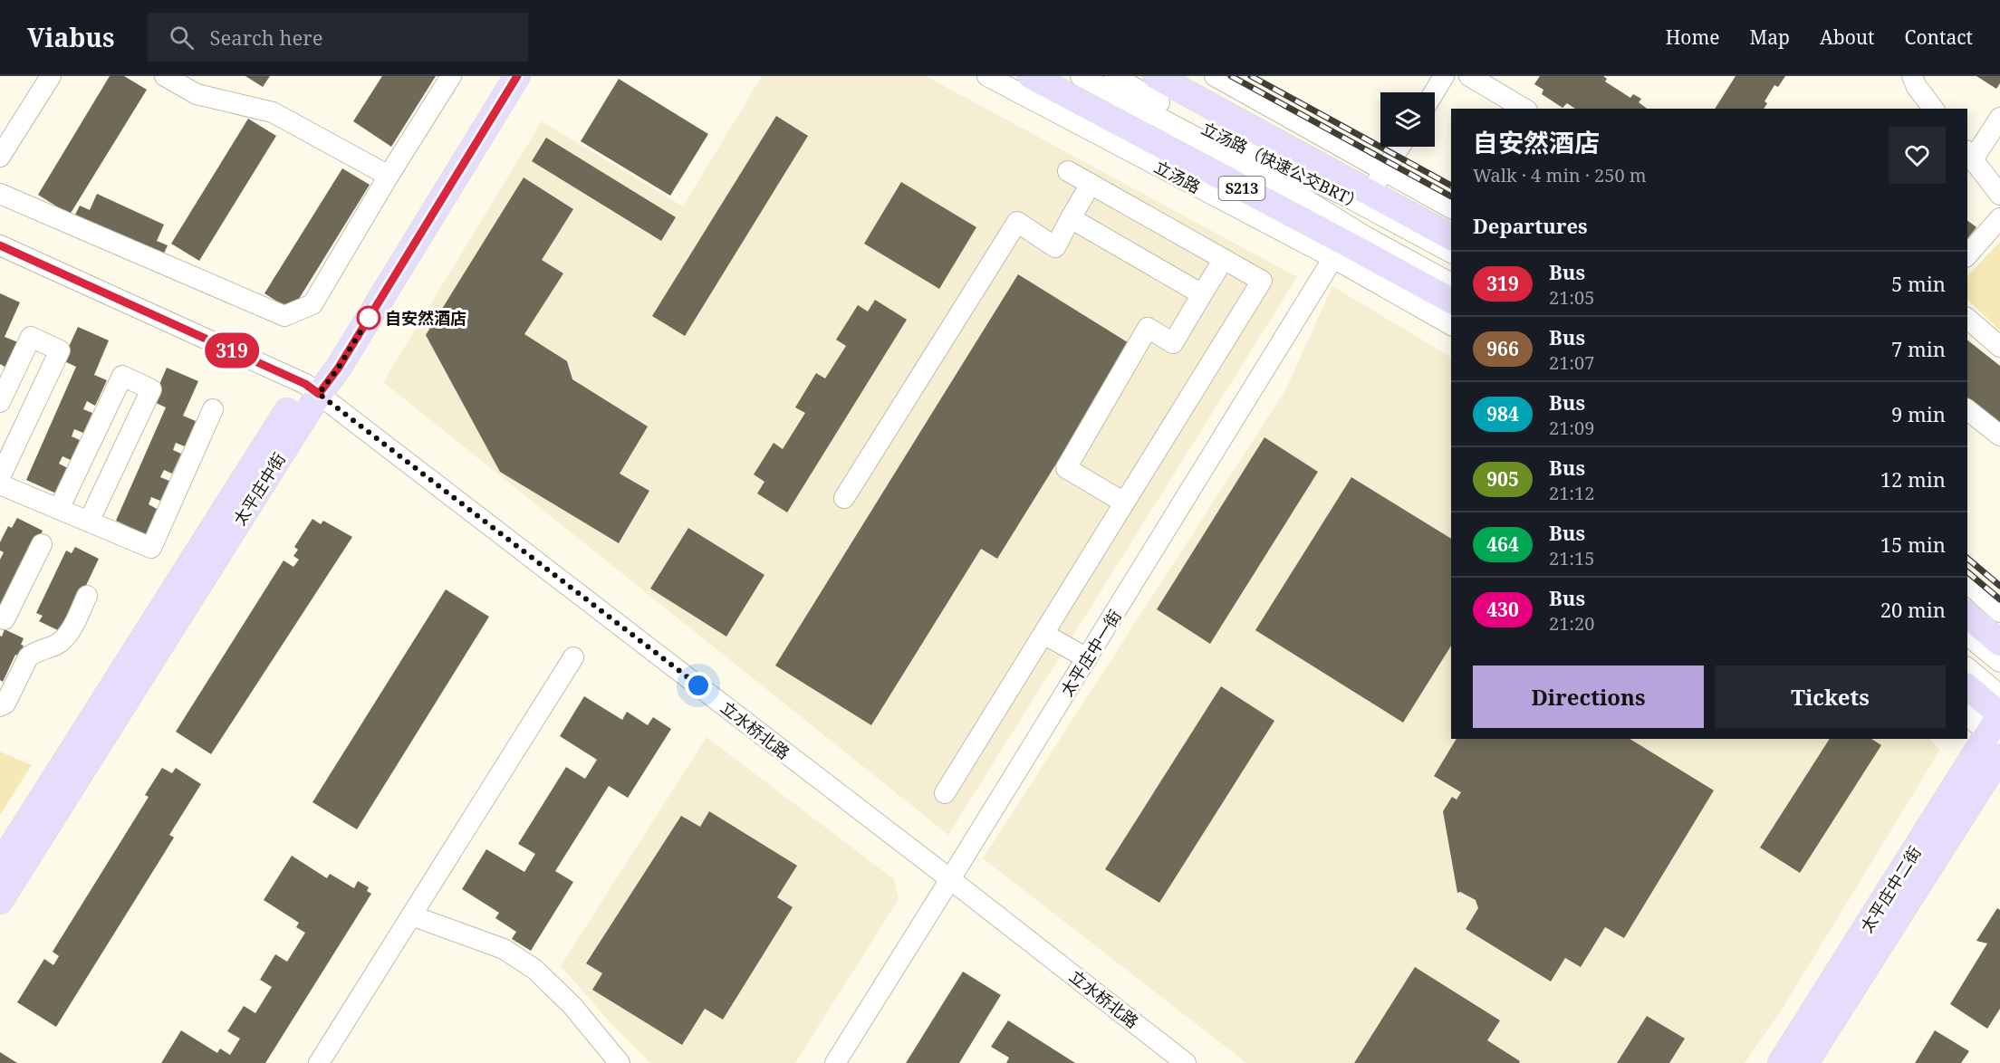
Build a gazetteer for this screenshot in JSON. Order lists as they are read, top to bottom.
{
  "streets": {
    "main road": [
      "立汤路",
      "S213",
      "太平庄中街",
      "太平庄中二街"
    ],
    "street": ["立汤路（快速公交BRT）", "太平庄中一街", "立水桥北路"]
  },
  "crossings": [
    ["立汤路", "太平庄中一街"],
    ["太平庄中街", "立水桥北路"],
    ["太平庄中一街", "立水桥北路"]
  ],
  "places": ["自安然酒店"],
  "lines": ["bus line 319"],
  "page": {
    "header": "Viabus",
    "search": "Search here",
    "nav": [
      "Home",
      "Map",
      "About",
      "Contact"
    ],
    "on_map": "319",
    "heading": [
      ["自安然酒店", "Walk · 4 min · 250 m"],
      "Departures"
    ],
    "list": [
      {
        "mark": "319",
        "name": "Bus",
        "note": "21:05",
        "value": "5 min"
      },
      {
        "mark": "966",
        "name": "Bus",
        "note": "21:07",
        "value": "7 min"
      },
      {
        "mark": "984",
        "name": "Bus",
        "note": "21:09",
        "value": "9 min"
      },
      {
        "mark": "905",
        "name": "Bus",
        "note": "21:12",
        "value": "12 min"
      },
      {
        "mark": "464",
        "name": "Bus",
        "note": "21:15",
        "value": "15 min"
      },
      {
        "mark": "430",
        "name": "Bus",
        "note": "21:20",
        "value": "20 min"
      }
    ],
    "buttons": ["Directions", "Tickets"]
  }
}
